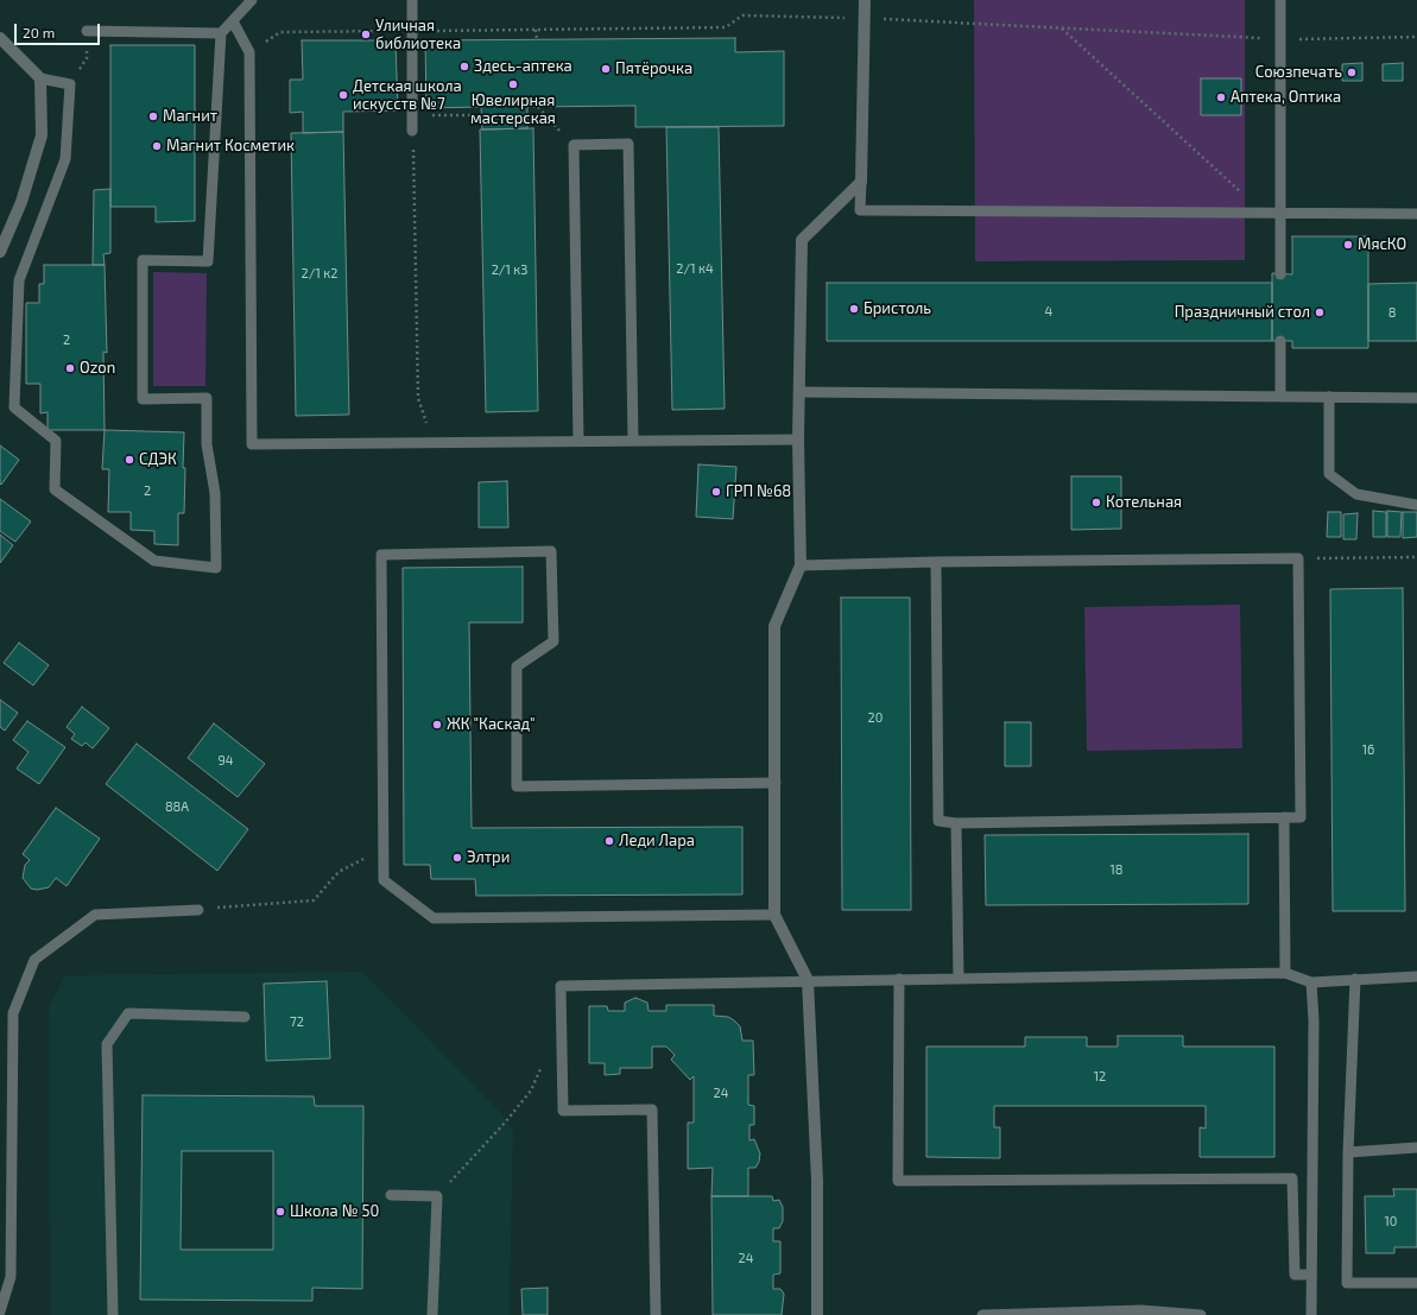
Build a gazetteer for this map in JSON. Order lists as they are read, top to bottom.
{
  "places": [
    "Уличная библиотека",
    "Здесь-аптека",
    "Пятёрочка",
    "Союзпечать",
    "Ювелирная мастерская",
    "Детская школа искусств №7",
    "Аптека, Оптика",
    "Магнит",
    "Магнит Косметик",
    "МясКО",
    "Бристоль",
    "Праздничный стол",
    "Ozon",
    "СДЭК",
    "ГРП №68",
    "Котельная",
    "ЖК \"Каскад\"",
    "Леди Лара",
    "Элтри",
    "Школа № 50"
  ],
  "house_numbers": [
    "2/1 к4",
    "2/1 к3",
    "2/1 к2",
    "4",
    "8",
    "2",
    "2",
    "20",
    "16",
    "94",
    "88А",
    "18",
    "72",
    "12",
    "24",
    "10",
    "24"
  ],
  "scale_bar": "20 m"
}
